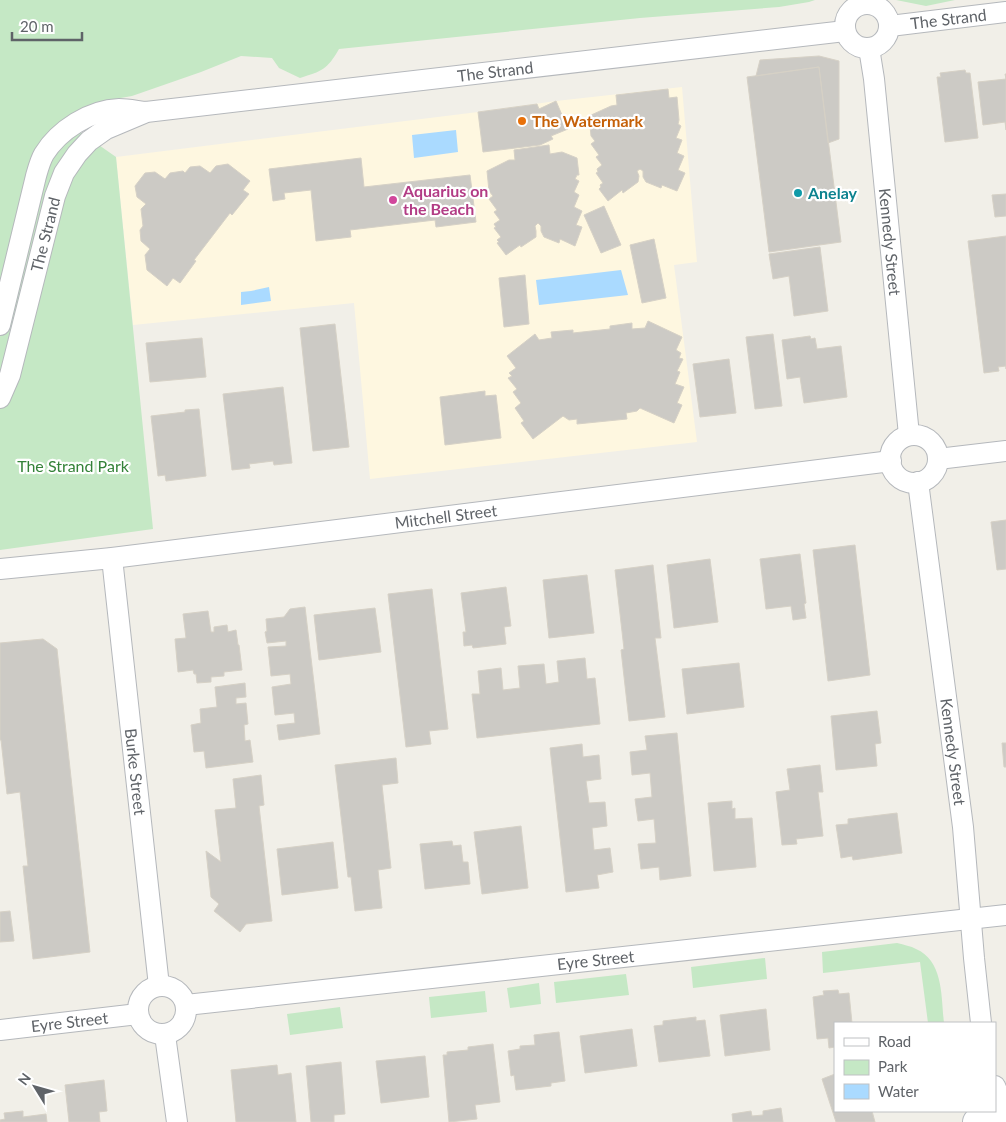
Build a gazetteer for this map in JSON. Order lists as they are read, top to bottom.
{
  "streets": {
    "street": [
      "The Strand",
      "Kennedy Street",
      "Mitchell Street",
      "Burke Street",
      "Eyre Street"
    ]
  },
  "crossings": [
    ["The Strand", "Kennedy Street"],
    ["Kennedy Street", "Mitchell Street"],
    ["Kennedy Street", "Eyre Street"],
    ["Mitchell Street", "Burke Street"],
    ["Burke Street", "Eyre Street"]
  ],
  "parks": ["The Strand Park"],
  "places": ["The Watermark", "Anelay", "Aquarius on the Beach"],
  "legend": ["Road", "Park", "Water"],
  "scale_bar": "20 m",
  "north": "top left"
}
